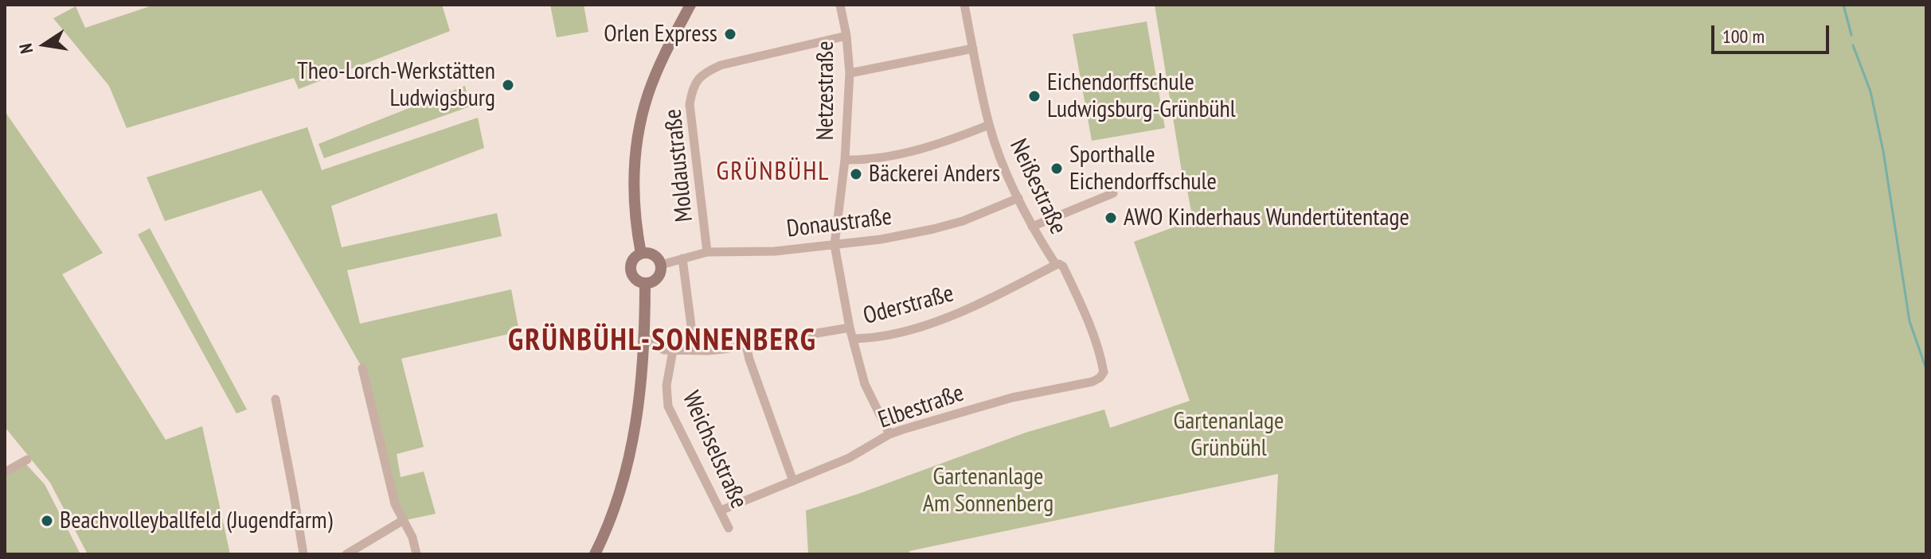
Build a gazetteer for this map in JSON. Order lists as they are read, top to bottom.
{
  "streets": {
    "street": [
      "Netzestraße",
      "Moldaustraße",
      "Neißestraße",
      "Donaustraße",
      "Oderstraße",
      "Elbestraße",
      "Weichselstraße"
    ]
  },
  "crossings": [
    ["Netzestraße", "Moldaustraße"],
    ["Netzestraße", "Donaustraße"],
    ["Netzestraße", "Oderstraße"],
    ["Moldaustraße", "Donaustraße"],
    ["Neißestraße", "Donaustraße"],
    ["Neißestraße", "Oderstraße"],
    ["Neißestraße", "Elbestraße"],
    ["Oderstraße", "Weichselstraße"],
    ["Elbestraße", "Weichselstraße"]
  ],
  "districts": ["GRÜNBÜHL", "GRÜNBÜHL-SONNENBERG"],
  "parks": ["Gartenanlage Grünbühl", "Gartenanlage Am Sonnenberg"],
  "places": [
    "Orlen Express",
    "Theo-Lorch-Werkstätten Ludwigsburg",
    "Eichendorffschule Ludwigsburg-Grünbühl",
    "Sporthalle Eichendorffschule",
    "Bäckerei Anders",
    "AWO Kinderhaus Wundertütentage",
    "Beachvolleyballfeld (Jugendfarm)"
  ],
  "scale_bar": "100 m",
  "north": "left"
}
